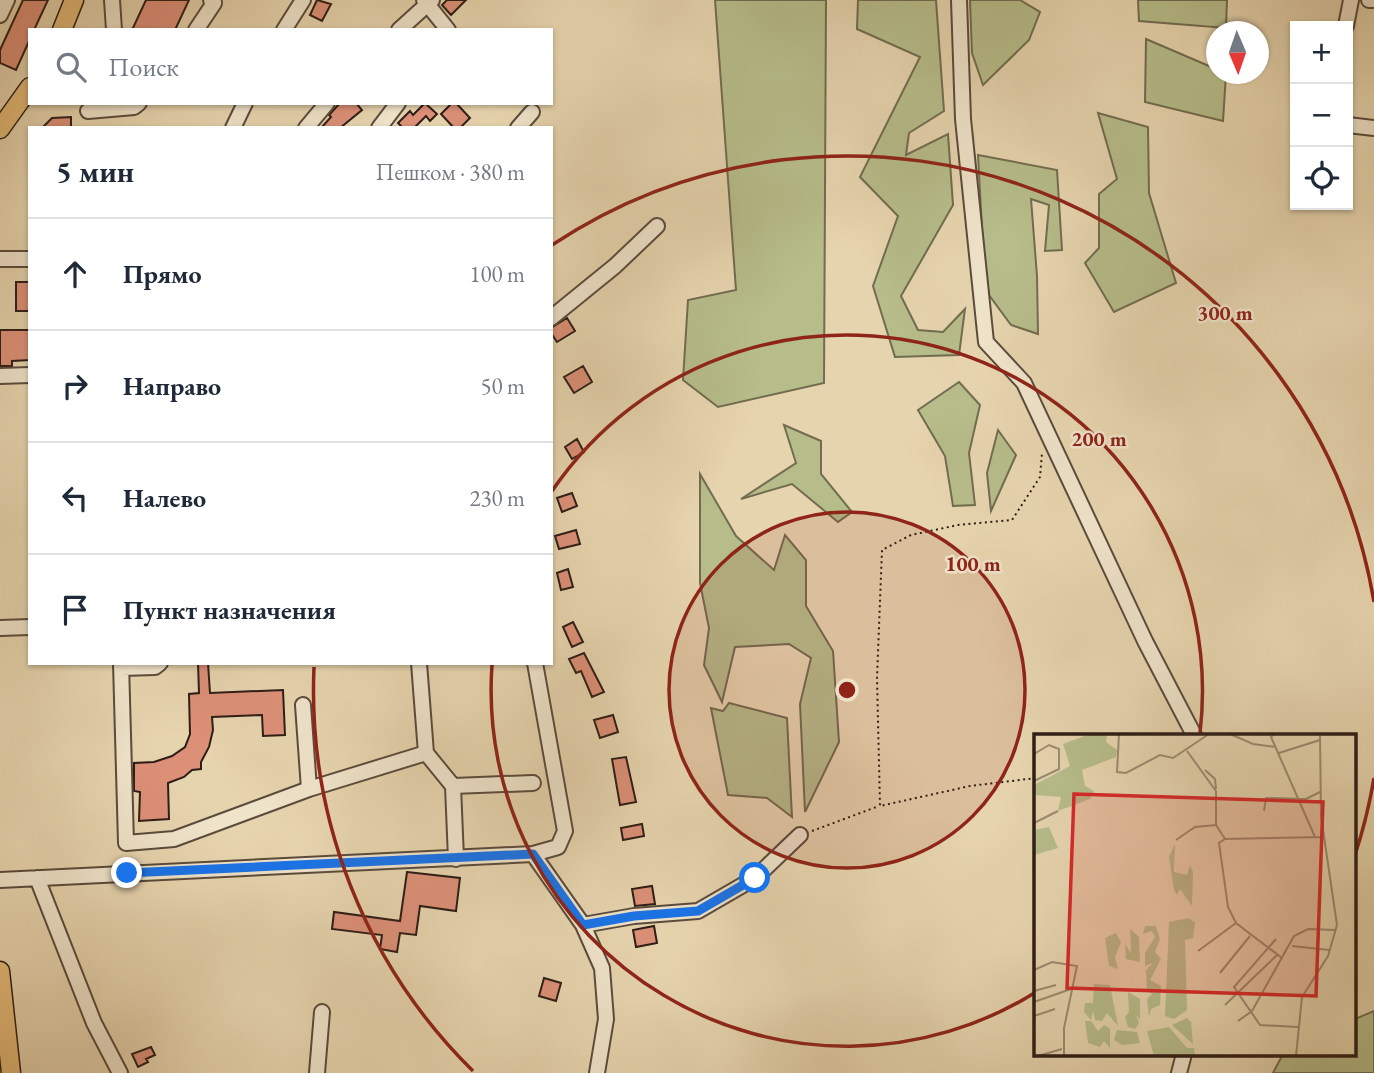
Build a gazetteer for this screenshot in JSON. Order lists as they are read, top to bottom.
{
  "north": "bottom",
  "page": {
    "map_buttons": ["+", "−"],
    "search": "Поиск",
    "heading": ["5 мин", "Пешком · 380 m"],
    "list": [
      ["Прямо", "100 m"],
      ["Направо", "50 m"],
      ["Налево", "230 m"],
      "Пункт назначения"
    ]
  },
  "rings": ["300 m", "200 m", "100 m"]
}
